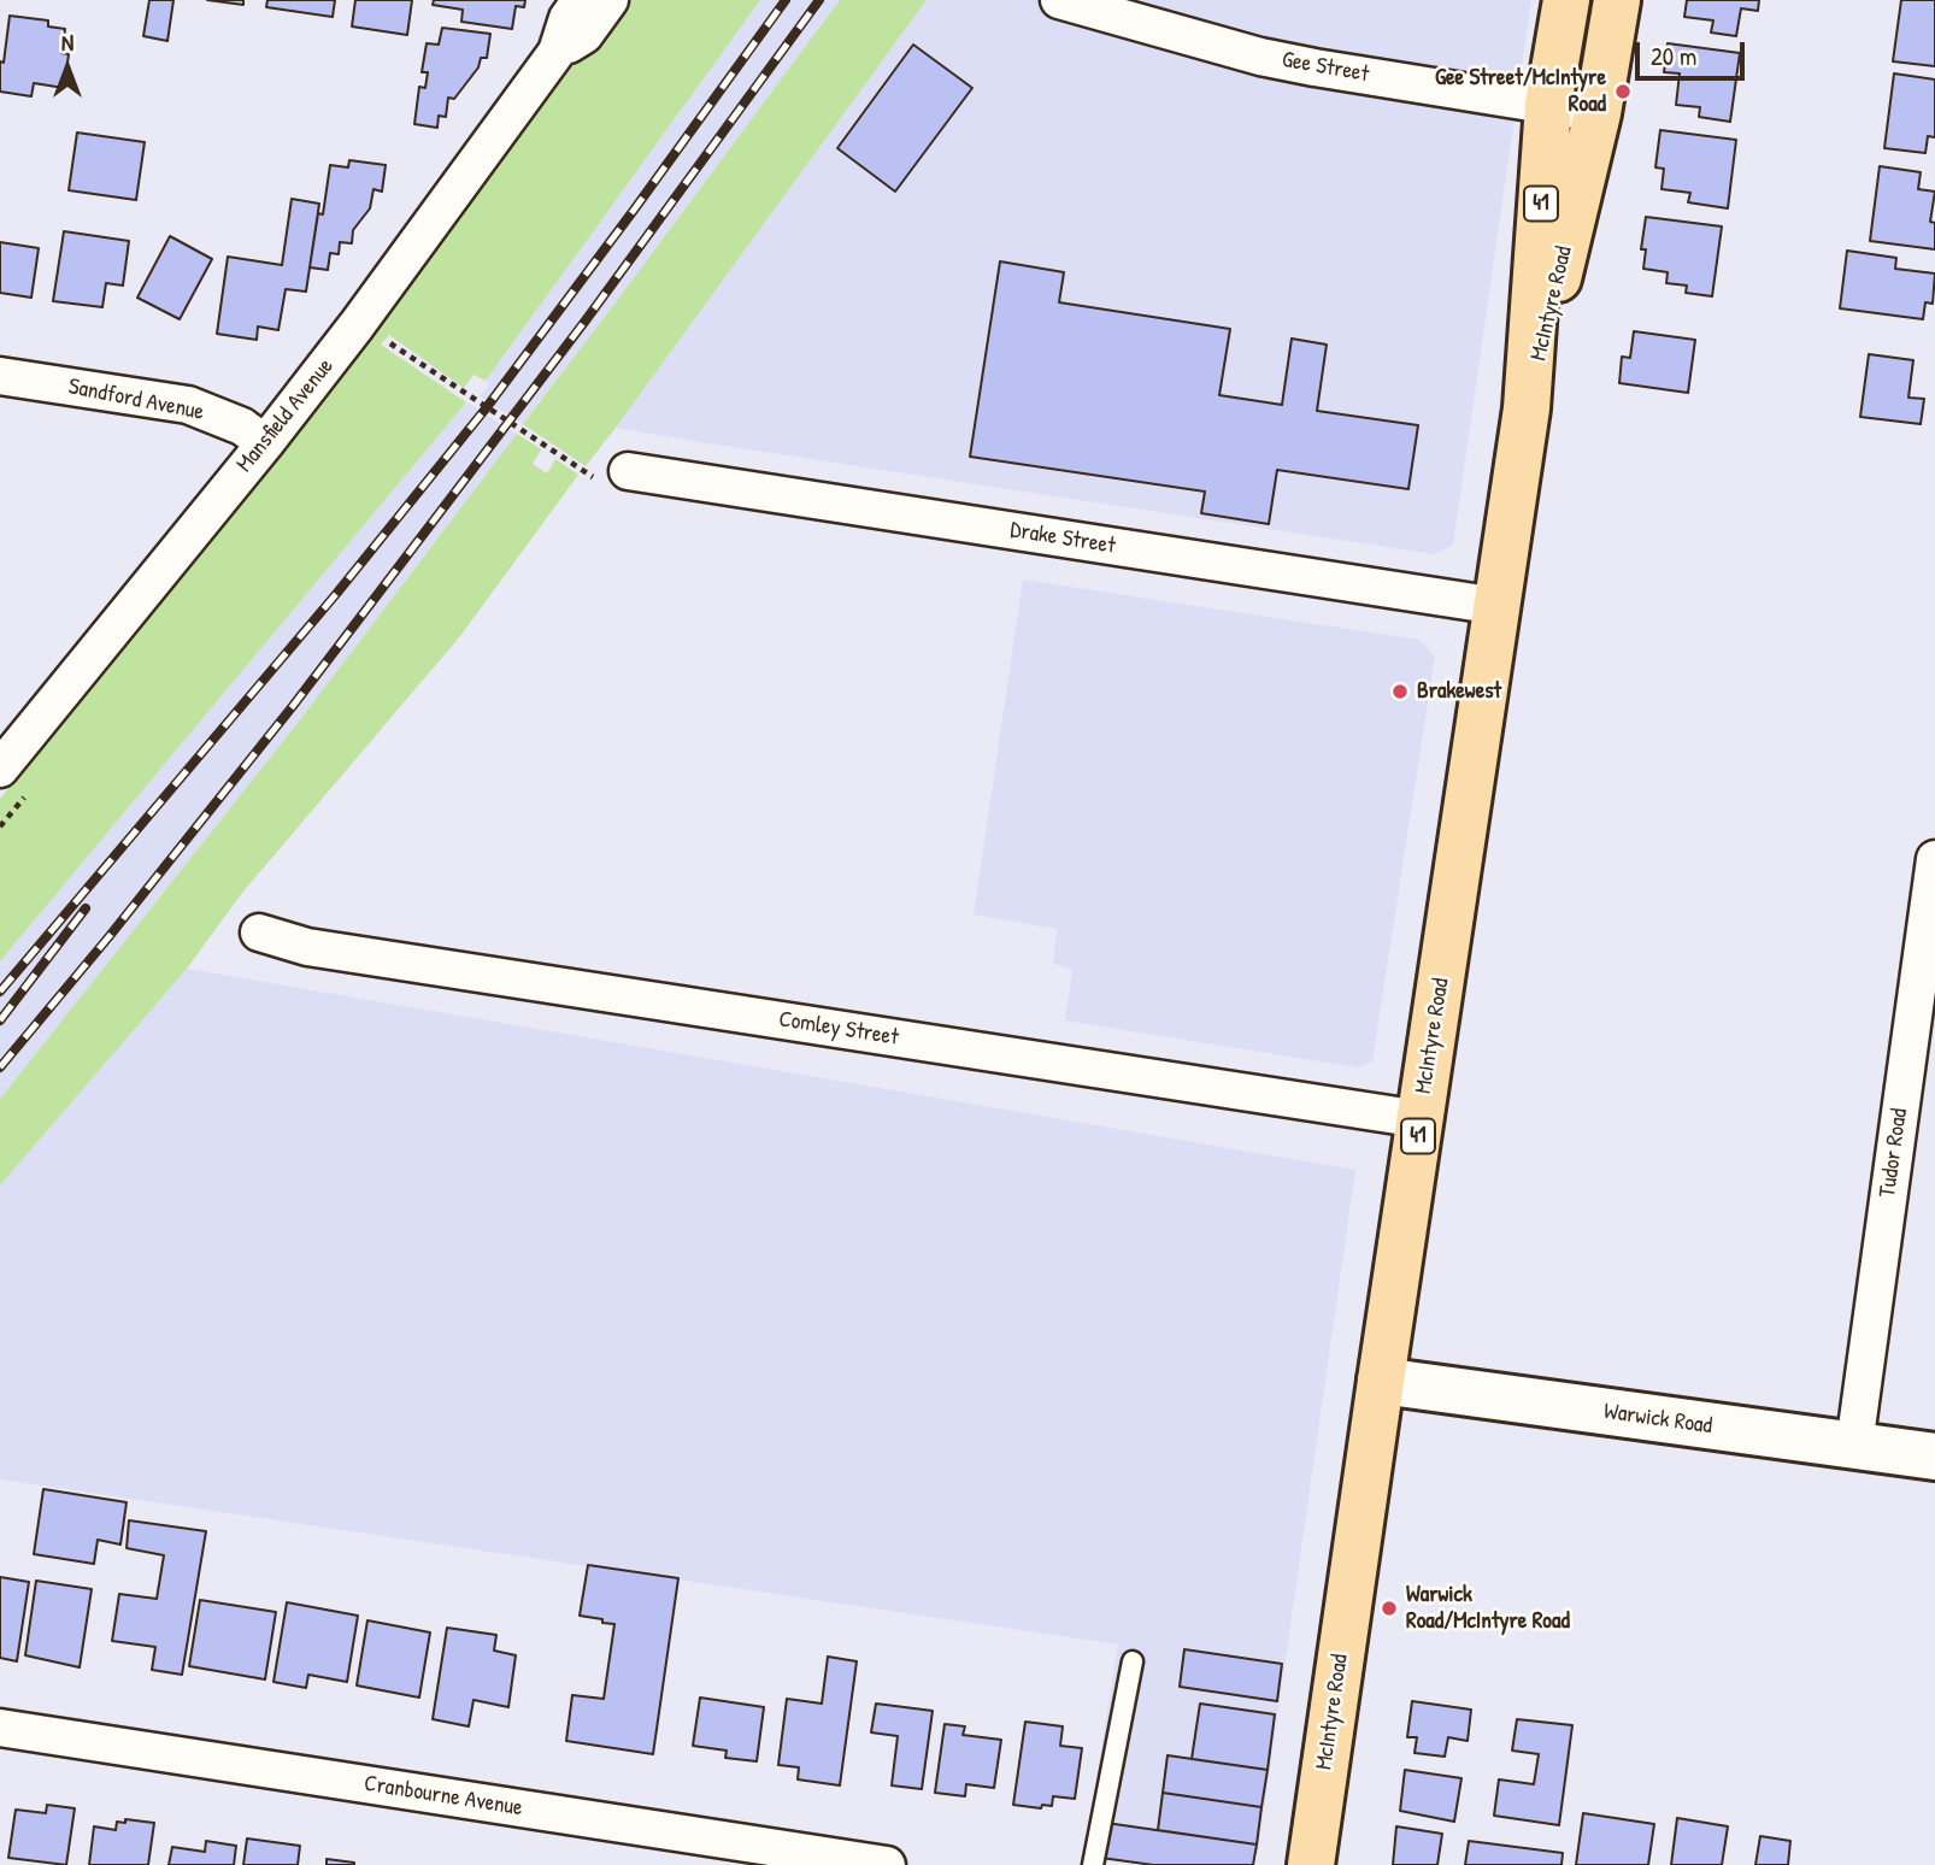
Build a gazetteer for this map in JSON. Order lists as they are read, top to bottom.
{
  "streets": {
    "main road": ["41", "McIntyre Road"],
    "street": [
      "Gee Street",
      "Sandford Avenue",
      "Mansfield Avenue",
      "Drake Street",
      "Comley Street",
      "Tudor Road",
      "Warwick Road",
      "Cranbourne Avenue"
    ]
  },
  "crossings": [
    ["Gee Street", "McIntyre Road"],
    ["McIntyre Road", "Drake Street"],
    ["McIntyre Road", "Comley Street"],
    ["McIntyre Road", "Warwick Road"],
    ["Sandford Avenue", "Mansfield Avenue"],
    ["Tudor Road", "Warwick Road"]
  ],
  "places": ["Gee Street/McIntyre Road", "Brakewest", "Warwick Road/McIntyre Road"],
  "scale_bar": "20 m",
  "north": "top"
}
